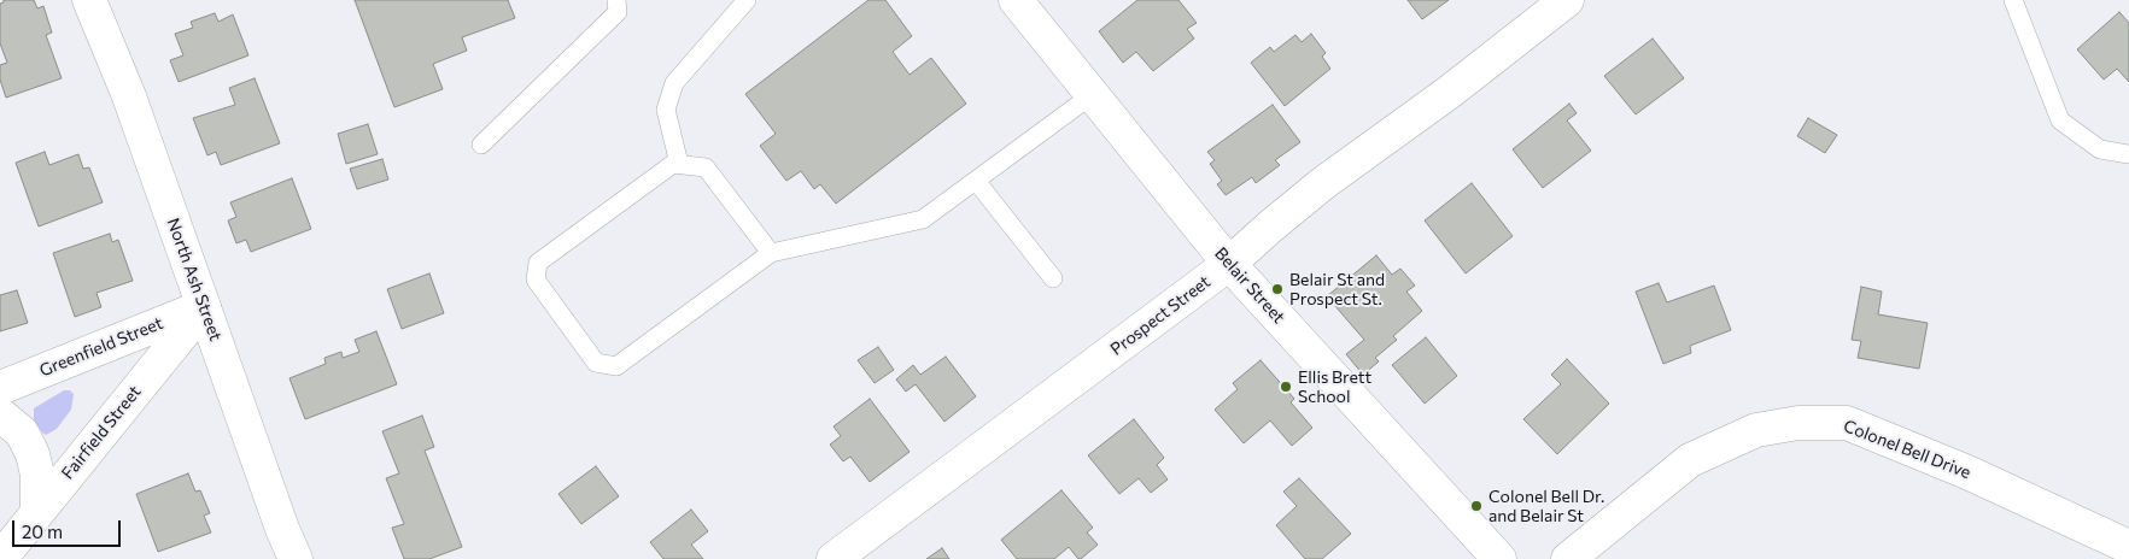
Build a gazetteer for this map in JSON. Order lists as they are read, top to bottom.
{
  "streets": {
    "street": [
      "North Ash Street",
      "Belair Street",
      "Prospect Street",
      "Greenfield Street",
      "Fairfield Street",
      "Colonel Bell Drive"
    ]
  },
  "crossings": [
    ["North Ash Street", "Greenfield Street"],
    ["North Ash Street", "Fairfield Street"],
    ["Belair Street", "Prospect Street"],
    ["Greenfield Street", "Fairfield Street"]
  ],
  "places": ["Belair St and Prospect St.", "Ellis Brett School", "Colonel Bell Dr. and Belair St"],
  "scale_bar": "20 m"
}
